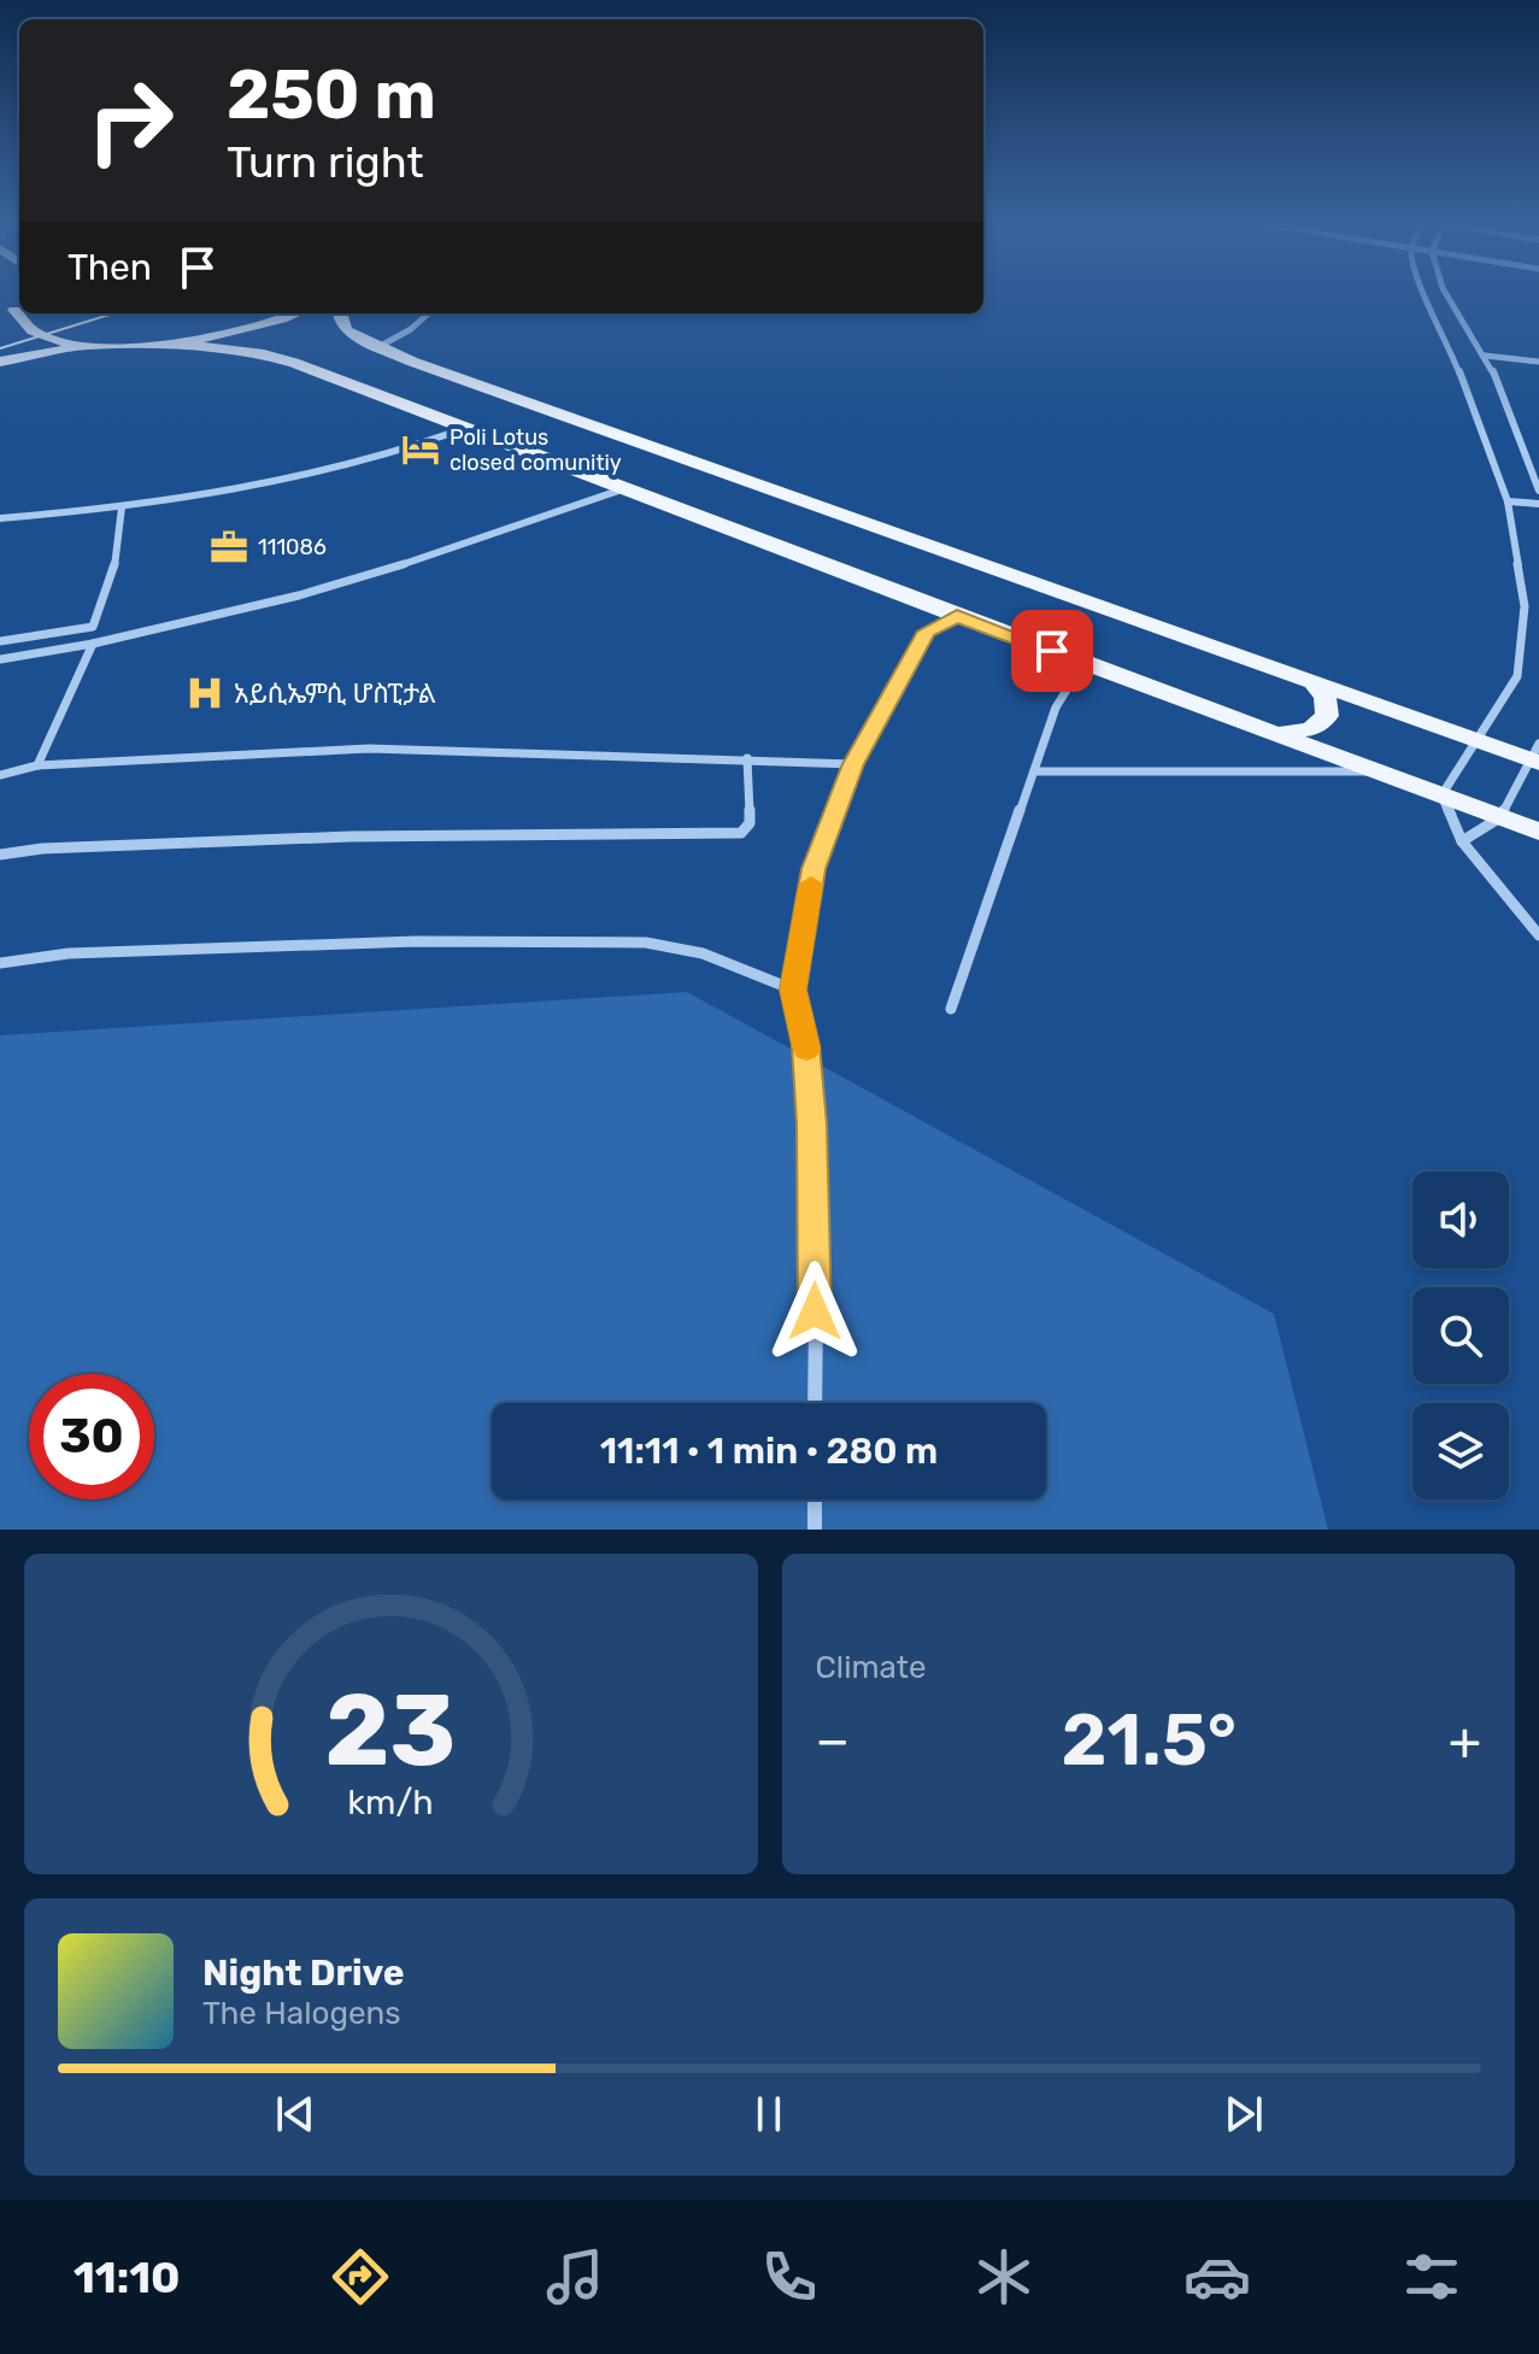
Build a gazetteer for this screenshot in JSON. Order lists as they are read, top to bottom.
{
  "places": {
    "hotel": ["Poli Lotus closed comunitiy"],
    "office": ["111086"],
    "hospital": ["አይሲኤምሲ ሆስፒታል"]
  },
  "page": {
    "turn": ["250 m", "Turn right"],
    "then": "Then",
    "limit": "30",
    "trip": "11:11 · 1 min · 280 m",
    "tile": "Climate",
    "heat": ["−", "21.5°", "+"],
    "song": ["Night Drive", "The Halogens"],
    "tabs": "11:10",
    "gauge": ["23", "km/h"]
  }
}
